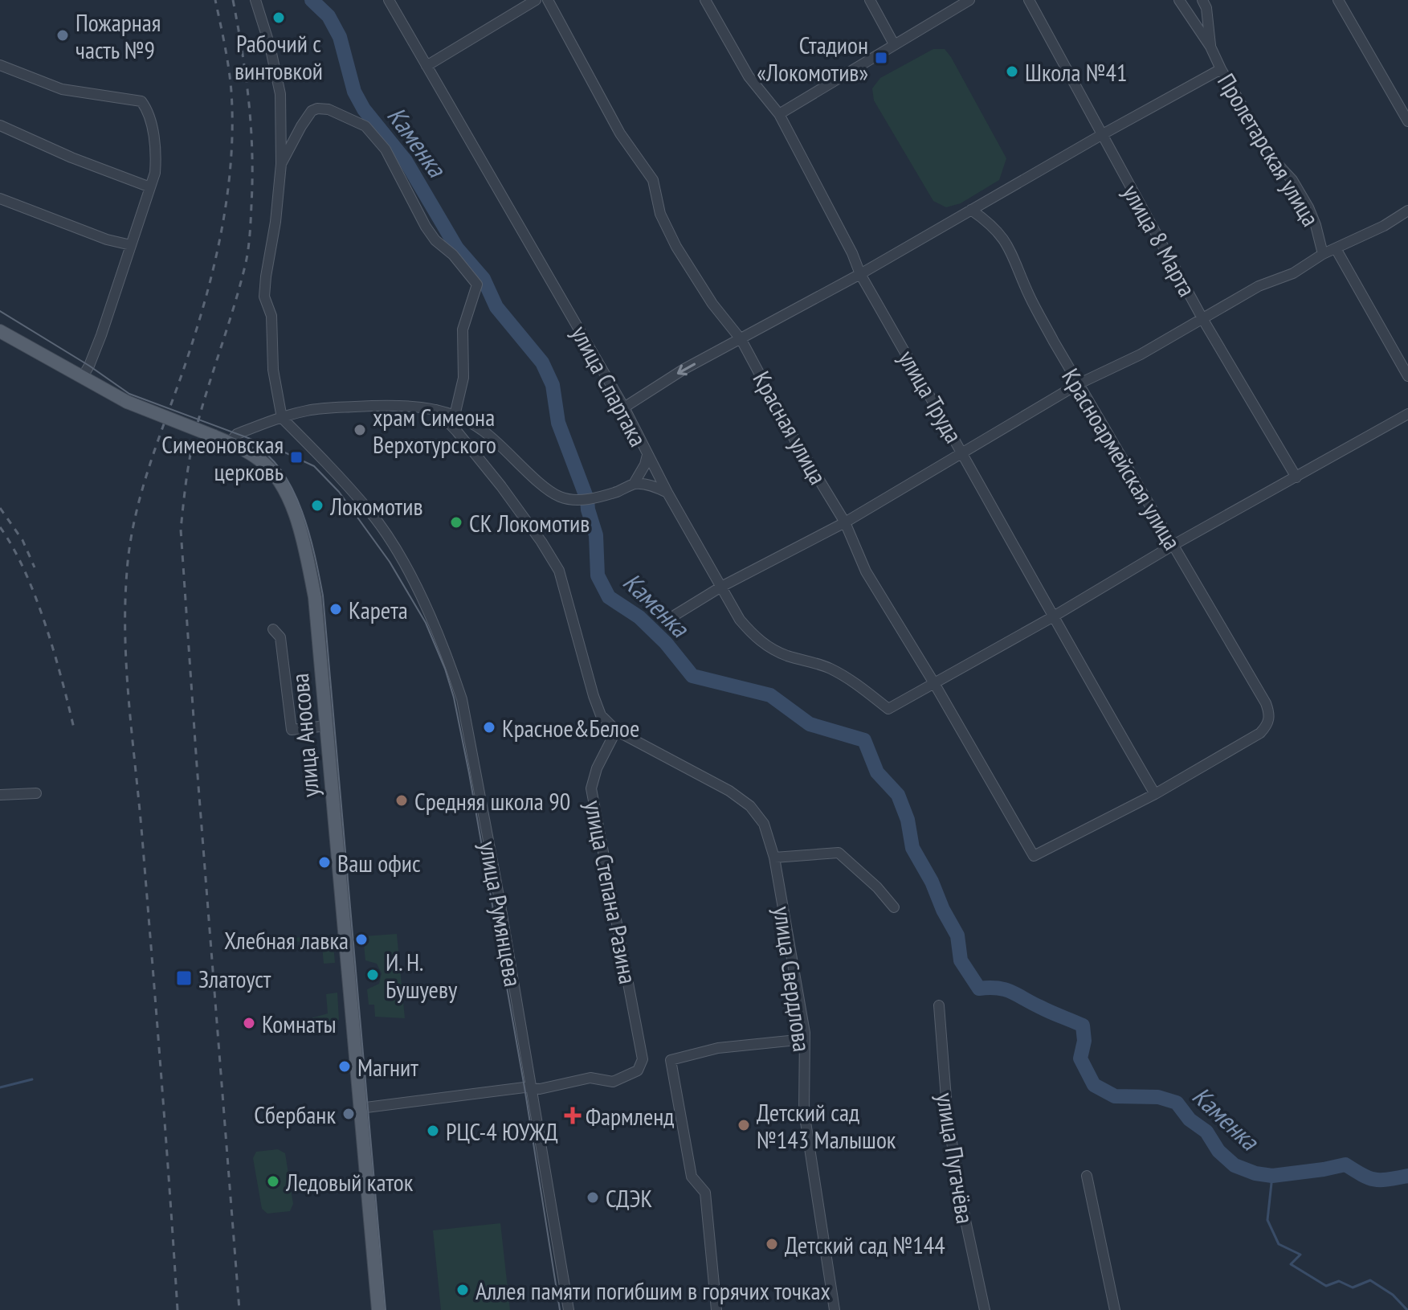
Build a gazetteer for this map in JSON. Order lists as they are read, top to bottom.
{
  "streets": {
    "main road": ["улица Аносова"],
    "street": [
      "Пролетарская улица",
      "улица 8 Марта",
      "улица Спартака",
      "улица Труда",
      "Красная улица",
      "Красноармейская улица",
      "улица Степана Разина",
      "улица Румянцева",
      "улица Свердлова",
      "улица Пугачёва"
    ]
  },
  "crossings": [
    ["улица Спартака", "Красная улица"],
    ["улица Труда", "Красная улица"],
    ["улица Труда", "Красноармейская улица"],
    ["Красная улица", "Красноармейская улица"],
    ["улица Степана Разина", "улица Румянцева"],
    ["улица Степана Разина", "улица Свердлова"]
  ],
  "water": ["Каменка"],
  "places": {
    "other": [
      "Рабочий с винтовкой",
      "Пожарная часть №9",
      "Школа №41",
      "храм Симеона Верхотурского",
      "Локомотив",
      "СК Локомотив",
      "Карета",
      "Красное&Белое",
      "Средняя школа 90",
      "Ваш офис",
      "Хлебная лавка",
      "И. Н. Бушуеву",
      "Комнаты",
      "Магнит",
      "Сбербанк",
      "Детский сад №143 Малышок",
      "РЦС-4 ЮУЖД",
      "Ледовый каток",
      "СДЭК",
      "Детский сад №144",
      "Аллея памяти погибшим в горячих точках"
    ],
    "transit": ["Стадион «Локомотив»", "Симеоновская церковь", "Златоуст"],
    "health": ["Фармленд"]
  }
}
